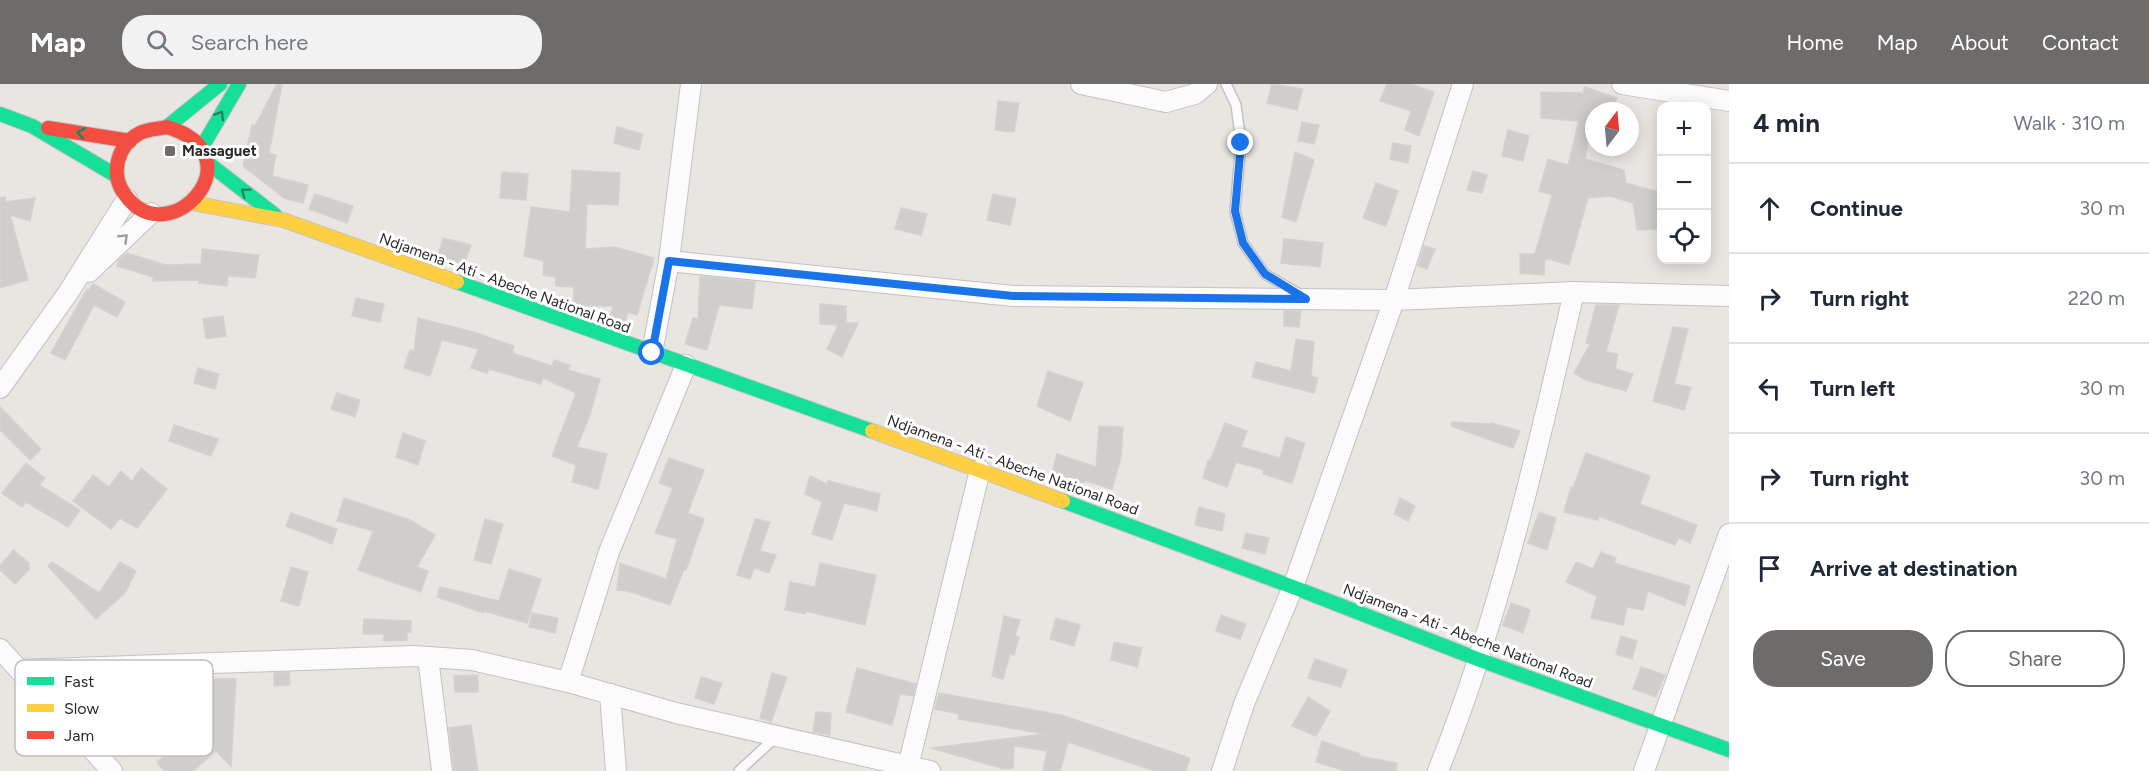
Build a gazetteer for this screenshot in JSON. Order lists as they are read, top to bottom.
{
  "streets": {
    "highway": ["Ndjamena - Ati - Abeche National Road"]
  },
  "places": {
    "transit": ["Massaguet"]
  },
  "legend": ["Fast", "Slow", "Jam"],
  "north": "top",
  "page": {
    "header": "Map",
    "search": "Search here",
    "nav": [
      "Home",
      "Map",
      "About",
      "Contact"
    ],
    "heading": ["4 min", "Walk · 310 m"],
    "map_buttons": ["+", "−"],
    "list": [
      ["Continue", "30 m"],
      ["Turn right", "220 m"],
      ["Turn left", "30 m"],
      ["Turn right", "30 m"],
      "Arrive at destination"
    ],
    "buttons": ["Save", "Share"]
  }
}
